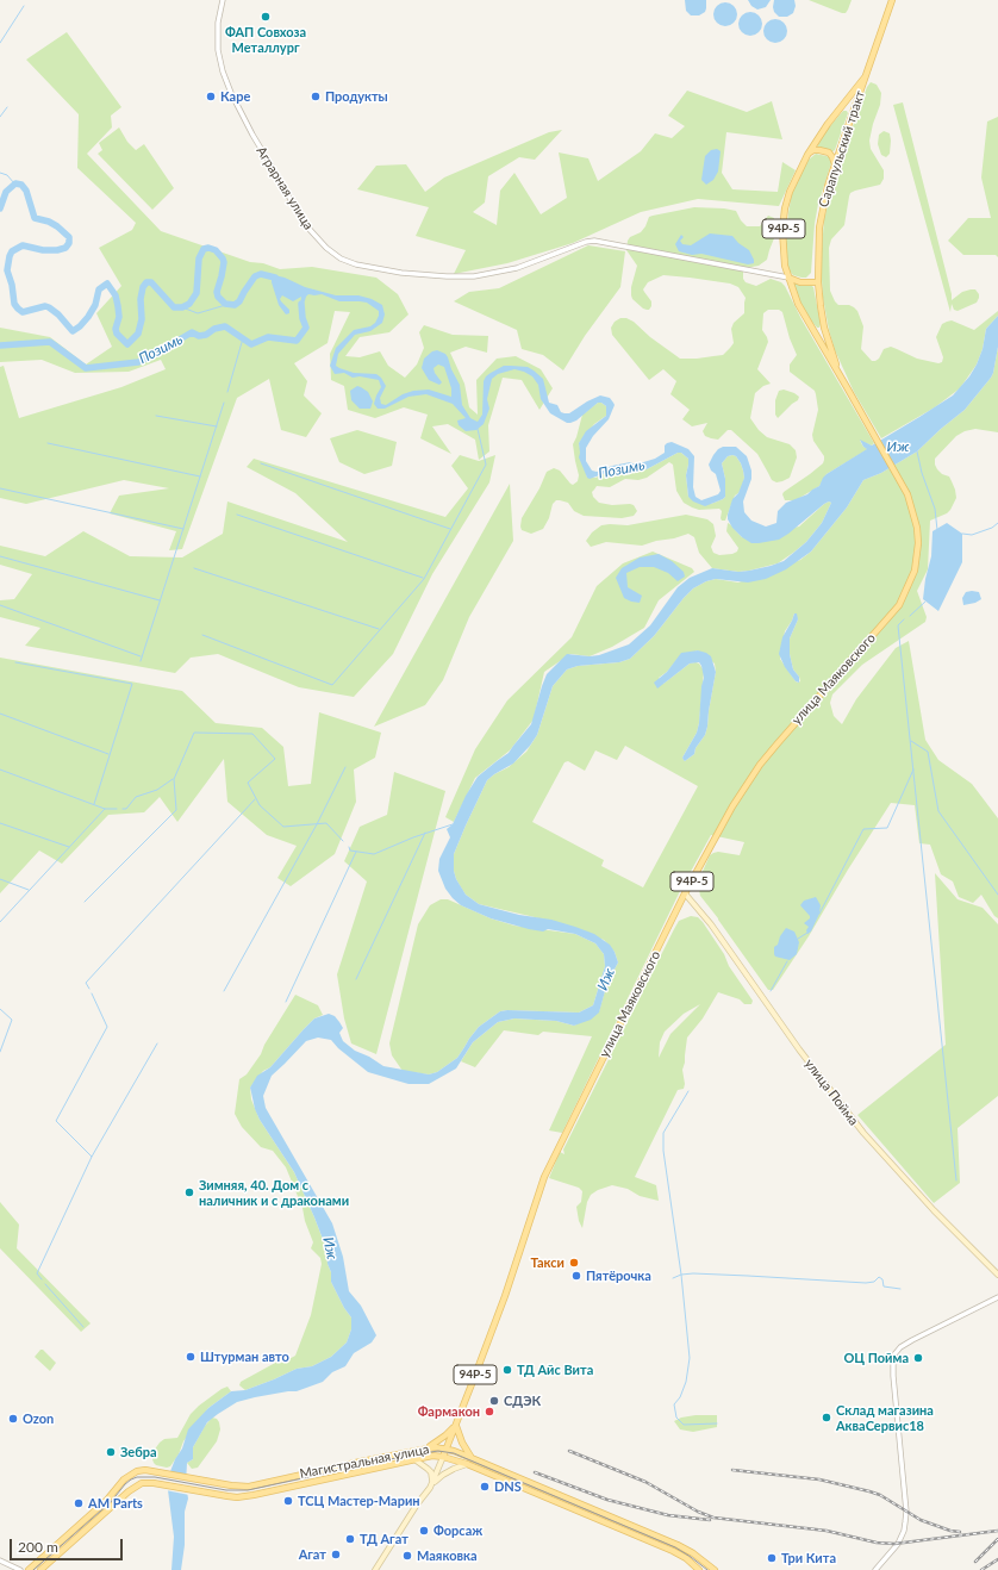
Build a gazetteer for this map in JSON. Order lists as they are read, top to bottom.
{
  "streets": {
    "main road": [
      "Сарапульский тракт",
      "94Р-5",
      "улица Маяковского",
      "улица Пойма",
      "Магистральная улица"
    ],
    "street": ["Аграрная улица"]
  },
  "crossings": [
    ["Сарапульский тракт", "Аграрная улица"],
    ["Сарапульский тракт", "улица Маяковского"],
    ["улица Маяковского", "улица Пойма"],
    ["улица Маяковского", "Магистральная улица"]
  ],
  "water": ["Позимь", "Иж"],
  "places": [
    "ФАП Совхоза Металлург",
    "Каре",
    "Продукты",
    "Зимняя, 40. Дом с наличник и с драконами",
    "Такси",
    "Пятёрочка",
    "Штурман авто",
    "ОЦ Пойма",
    "ТД Айс Вита",
    "СДЭК",
    "Фармакон",
    "Склад магазина АкваСервис18",
    "Ozon",
    "Зебра",
    "DNS",
    "ТСЦ Мастер-Марин",
    "AM Parts",
    "Форсаж",
    "ТД Агат",
    "Агат",
    "Маяковка",
    "Три Кита"
  ],
  "scale_bar": "200 m"
}
